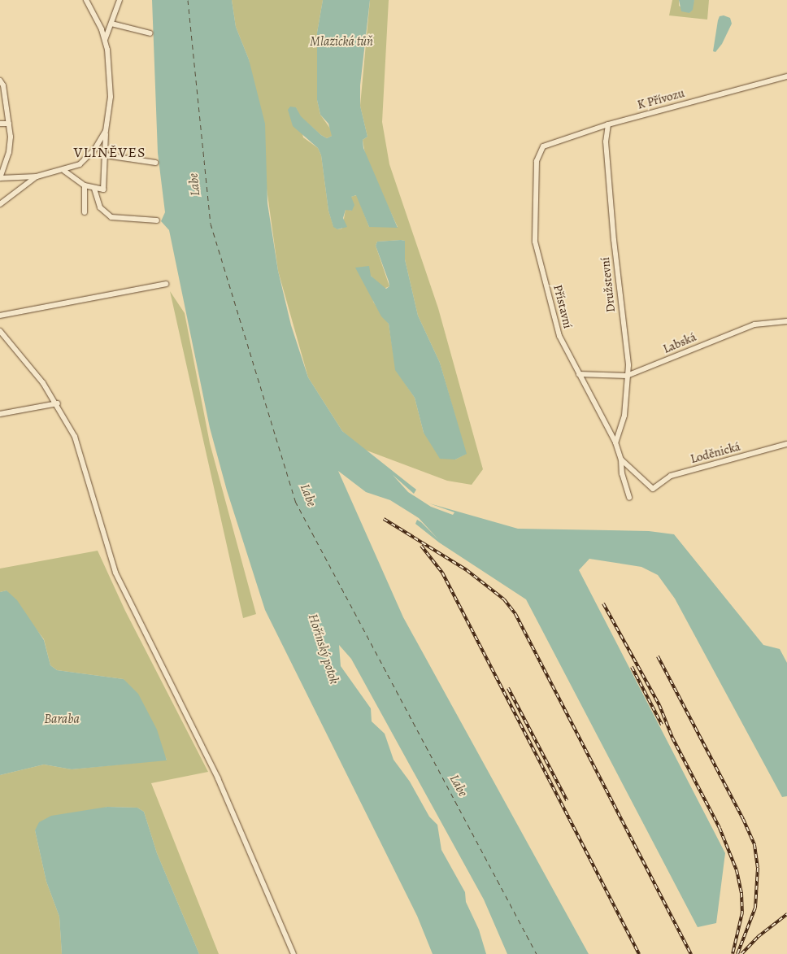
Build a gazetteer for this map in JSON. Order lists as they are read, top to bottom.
{
  "streets": {
    "street": [
      "K Přívozu",
      "Družstevní",
      "Přístavní",
      "Labská",
      "Loděnická"
    ]
  },
  "crossings": [
    ["K Přívozu", "Družstevní"],
    ["K Přívozu", "Přístavní"],
    ["Družstevní", "Přístavní"],
    ["Družstevní", "Labská"],
    ["Přístavní", "Labská"],
    ["Přístavní", "Loděnická"]
  ],
  "districts": ["VLINĚVES"],
  "water": [
    "Mlazická tůň",
    "Labe",
    "Hořínský potok",
    "Baraba"
  ]
}
